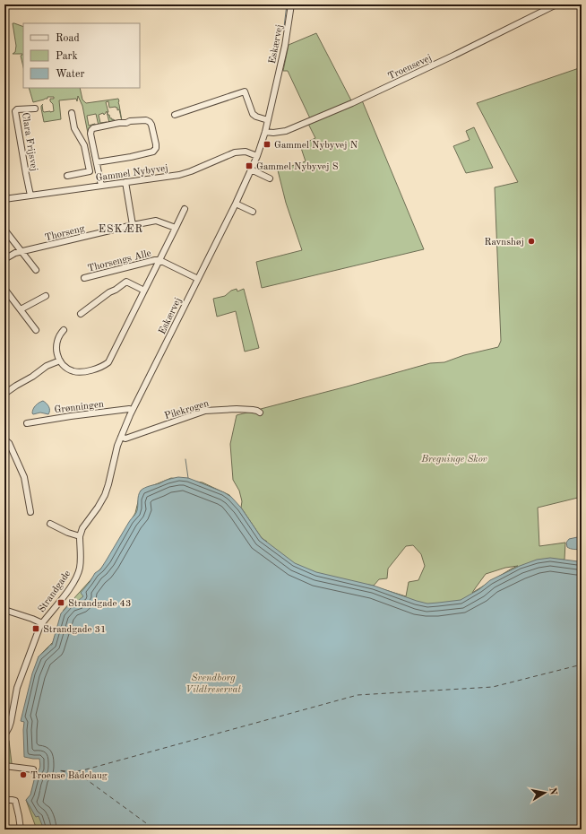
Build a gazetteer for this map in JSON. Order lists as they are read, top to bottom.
{
  "streets": {
    "street": [
      "Eskærvej",
      "Troensevej",
      "Clara Frijsvej",
      "Gammel Nybyvej",
      "Thorseng",
      "Thorsengs Alle",
      "Grønningen",
      "Pilekrogen",
      "Strandgade"
    ]
  },
  "crossings": [
    ["Eskærvej", "Troensevej"],
    ["Eskærvej", "Gammel Nybyvej"],
    ["Eskærvej", "Grønningen"],
    ["Eskærvej", "Pilekrogen"],
    ["Eskærvej", "Strandgade"],
    ["Clara Frijsvej", "Gammel Nybyvej"],
    ["Pilekrogen", "Strandgade"]
  ],
  "districts": ["ESKÆR"],
  "parks": ["Bregninge Skov", "Svendborg Vildtreservat"],
  "places": {
    "transit": [
      "Gammel Nybyvej N",
      "Gammel Nybyvej S",
      "Strandgade 43",
      "Strandgade 31"
    ],
    "other": ["Ravnshøj", "Troense Bådelaug"]
  },
  "legend": ["Road", "Park", "Water"],
  "north": "right"
}
